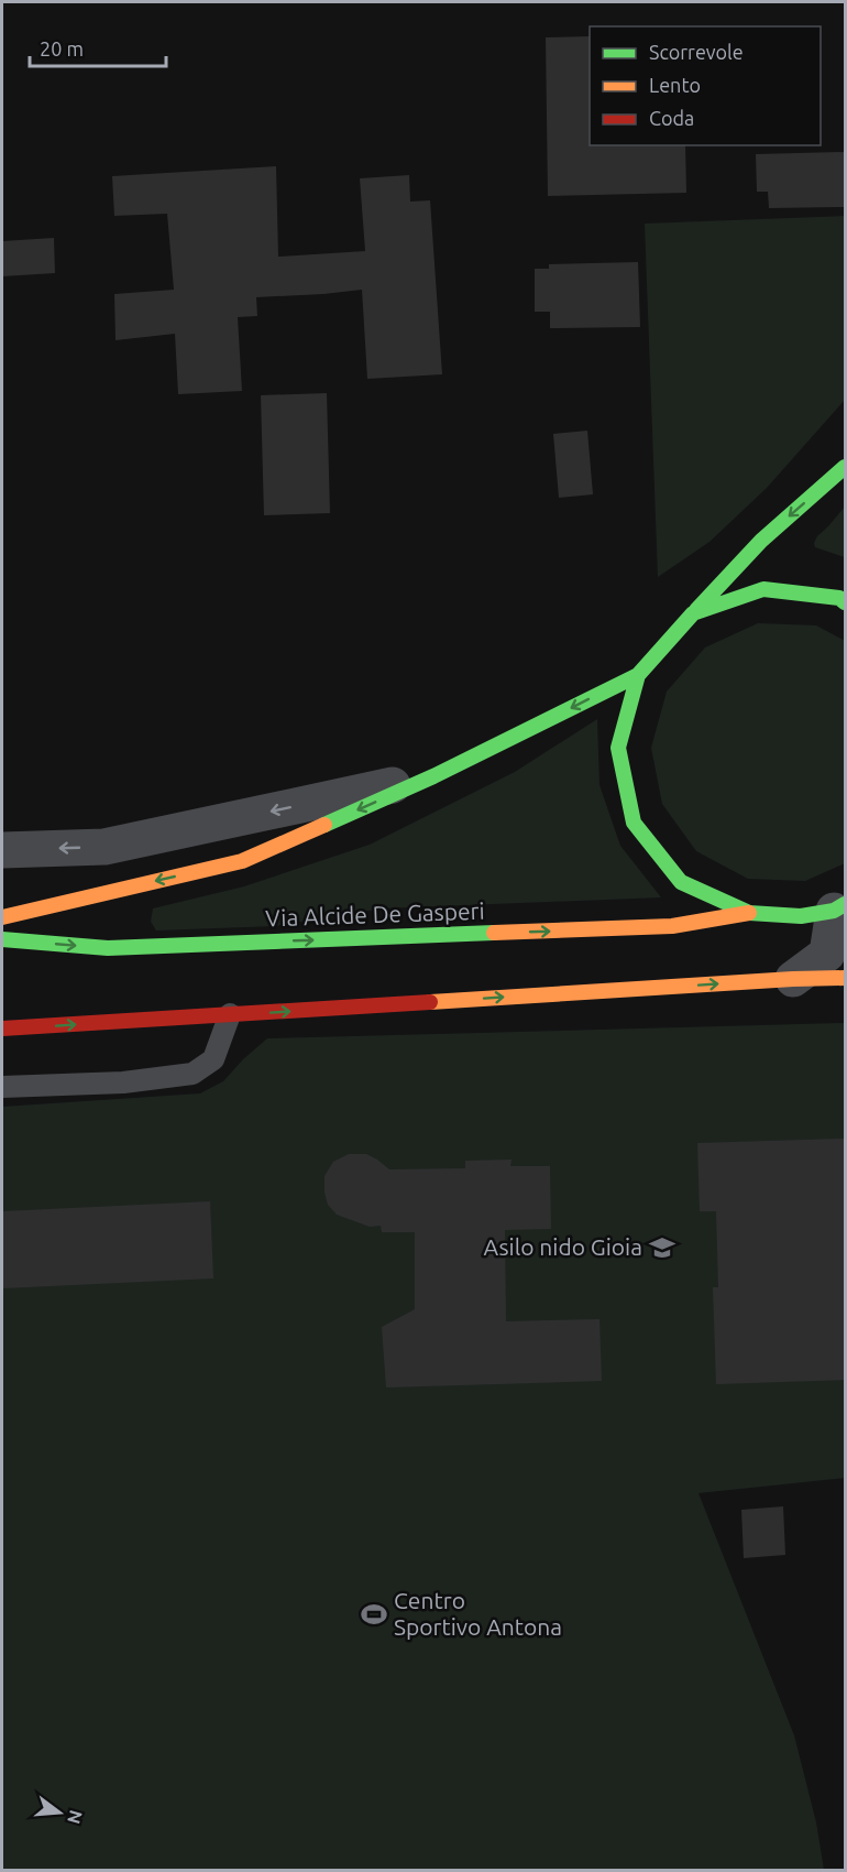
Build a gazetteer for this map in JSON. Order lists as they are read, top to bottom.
{
  "streets": {
    "main road": ["Via Alcide De Gasperi"]
  },
  "places": {
    "school or university": ["Asilo nido Gioia"],
    "sports": ["Centro Sportivo Antona"]
  },
  "legend": ["Scorrevole", "Lento", "Coda"],
  "scale_bar": "20 m",
  "north": "right"
}
